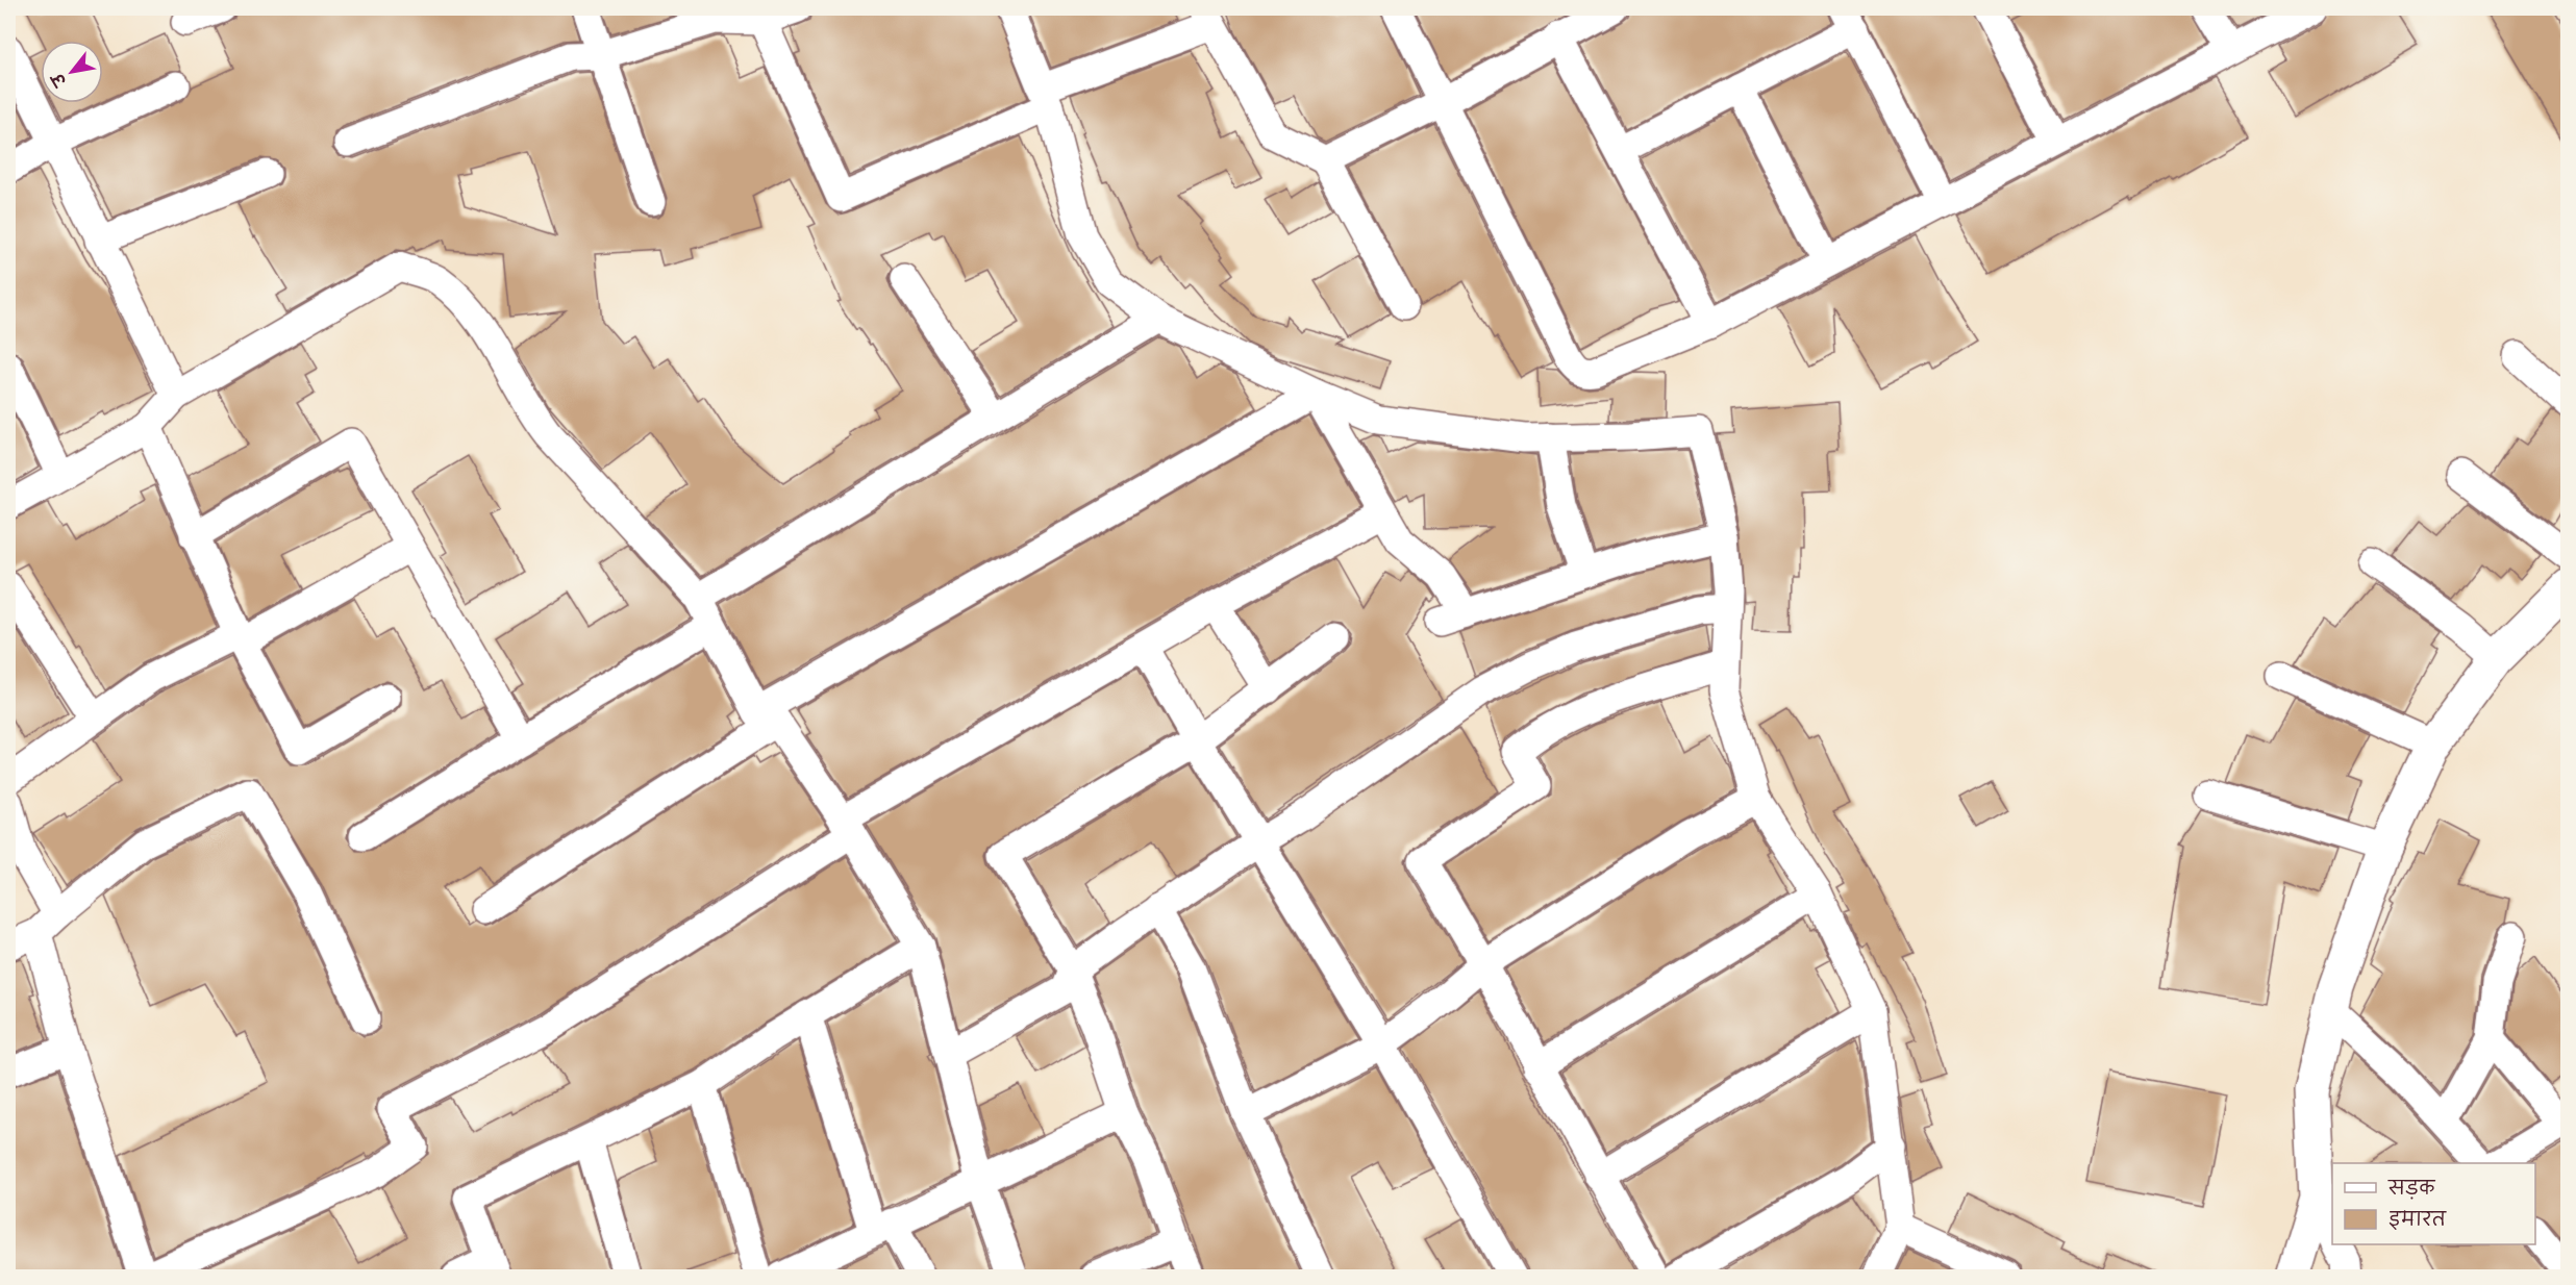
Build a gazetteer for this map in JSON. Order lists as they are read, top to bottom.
{
  "legend": ["सड़क", "इमारत"],
  "north": "bottom left"
}
